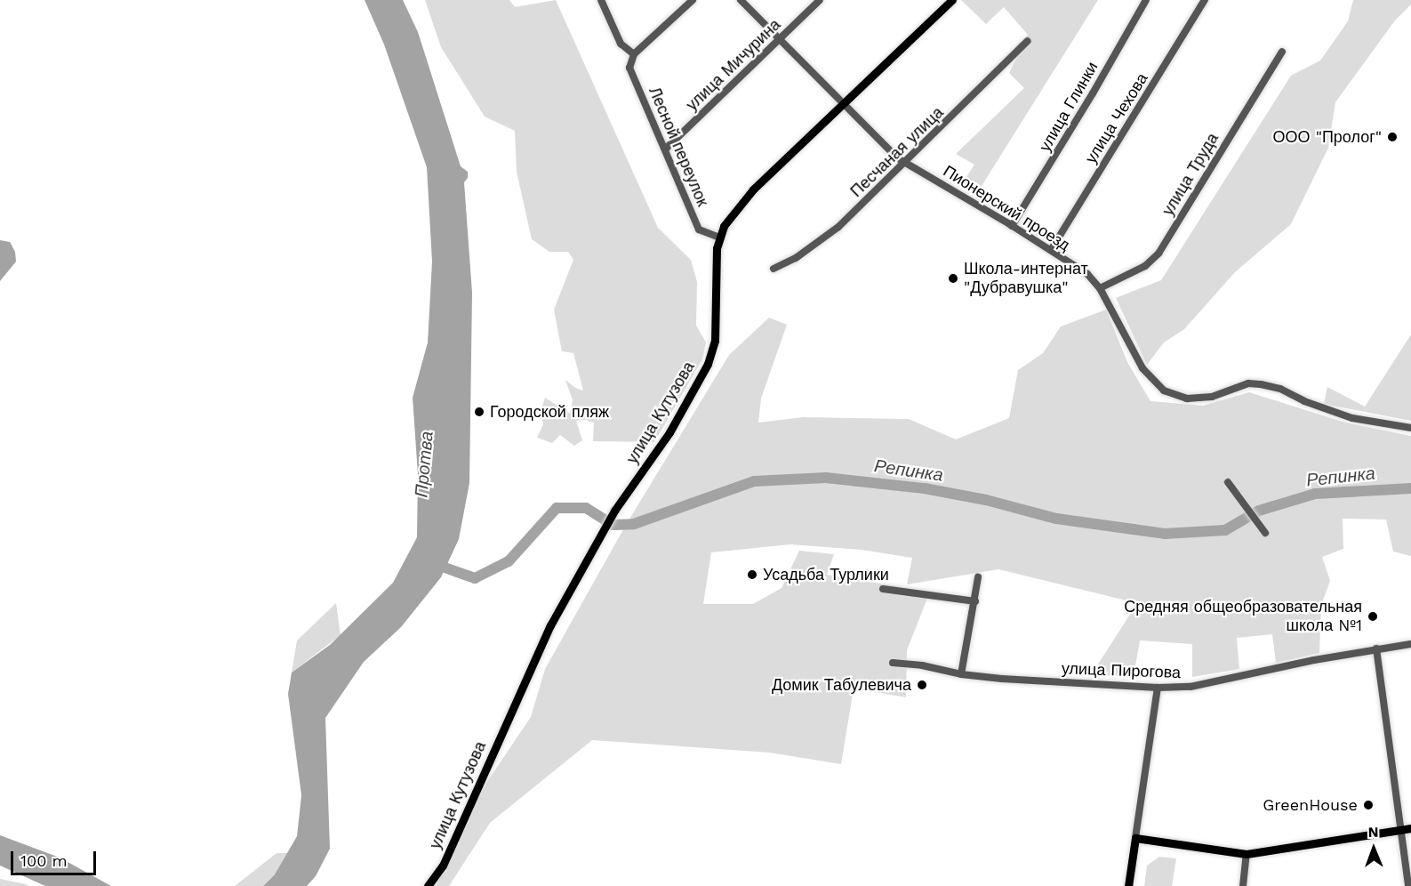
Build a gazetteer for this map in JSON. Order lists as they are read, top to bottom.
{
  "streets": {
    "main road": ["улица Кутузова"],
    "street": [
      "улица Мичурина",
      "улица Глинки",
      "улица Чехова",
      "Лесной переулок",
      "Песчаная улица",
      "улица Труда",
      "Пионерский проезд",
      "улица Пирогова"
    ]
  },
  "crossings": [
    ["улица Мичурина", "Лесной переулок"],
    ["улица Мичурина", "Пионерский проезд"],
    ["улица Глинки", "Пионерский проезд"],
    ["улица Чехова", "Пионерский проезд"],
    ["Лесной переулок", "улица Кутузова"],
    ["Песчаная улица", "Пионерский проезд"],
    ["улица Труда", "Пионерский проезд"],
    ["Пионерский проезд", "улица Кутузова"]
  ],
  "water": ["Протва", "Репинка"],
  "places": [
    "ООО \"Пролог\"",
    "Школа-интернат \"Дубравушка\"",
    "Городской пляж",
    "Усадьба Турлики",
    "Средняя общеобразовательная школа №1",
    "Домик Табулевича",
    "GreenHouse"
  ],
  "scale_bar": "100 m",
  "north": "top"
}
